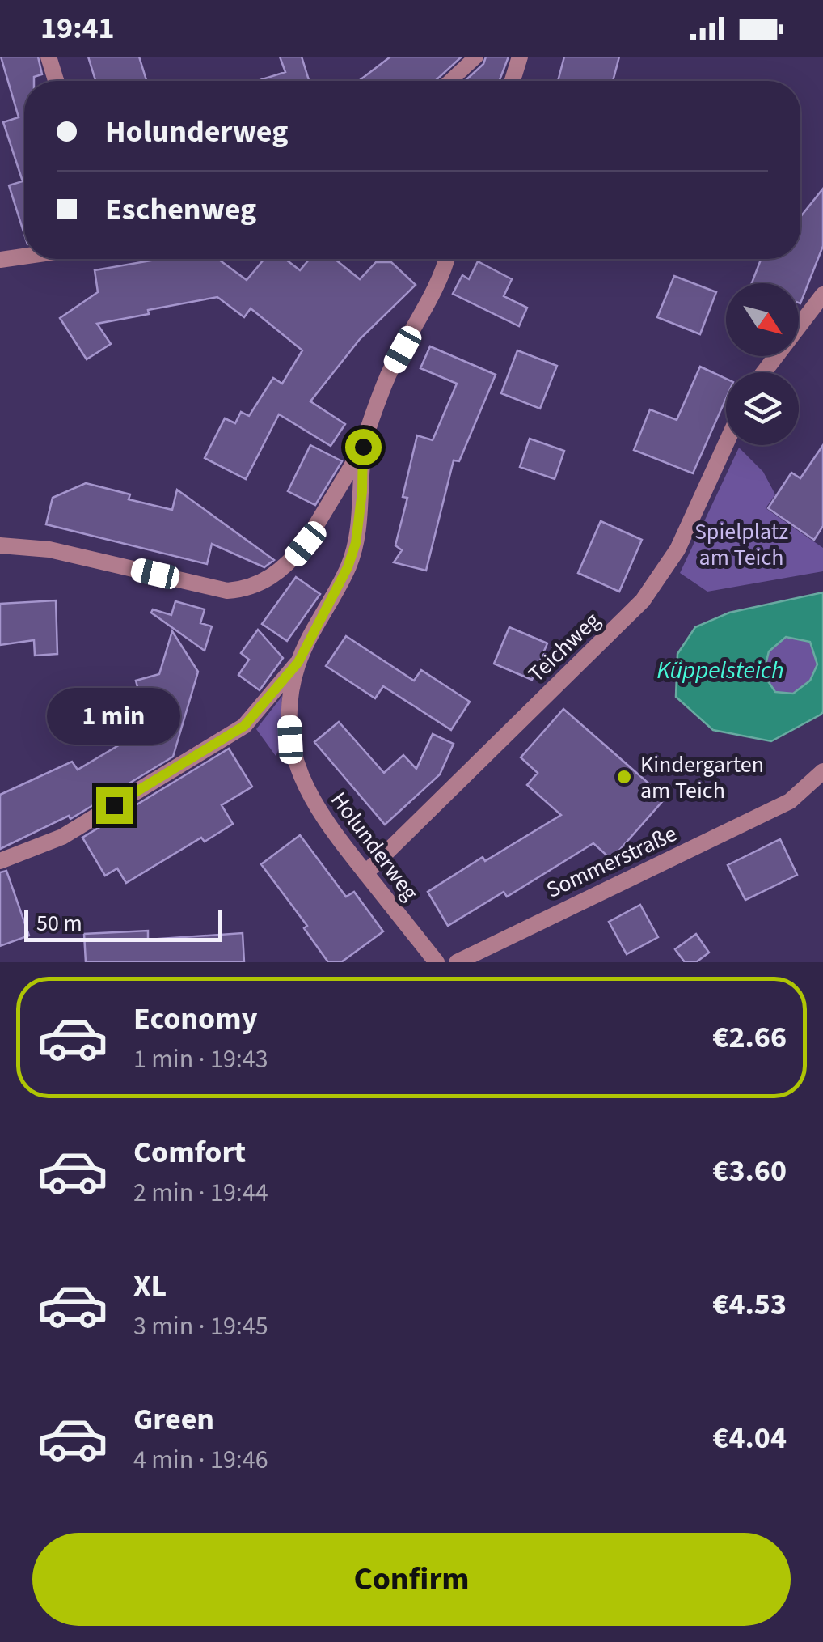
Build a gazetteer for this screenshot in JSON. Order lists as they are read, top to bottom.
{
  "streets": {
    "street": ["Teichweg", "Holunderweg", "Sommerstraße"]
  },
  "crossings": [
    ["Teichweg", "Holunderweg"]
  ],
  "water": ["Küppelsteich"],
  "parks": ["Spielplatz am Teich"],
  "places": ["Kindergarten am Teich"],
  "scale_bar": "50 m",
  "north": "bottom right",
  "page": {
    "status": "19:41",
    "banner": ["Holunderweg", "Eschenweg"],
    "bubble": "1 min",
    "scale": "50 m",
    "list": [
      {
        "name": "Economy",
        "note": "1 min · 19:43",
        "value": "€2.66"
      },
      {
        "name": "Comfort",
        "note": "2 min · 19:44",
        "value": "€3.60"
      },
      {
        "name": "XL",
        "note": "3 min · 19:45",
        "value": "€4.53"
      },
      {
        "name": "Green",
        "note": "4 min · 19:46",
        "value": "€4.04"
      }
    ],
    "buttons": "Confirm"
  }
}
